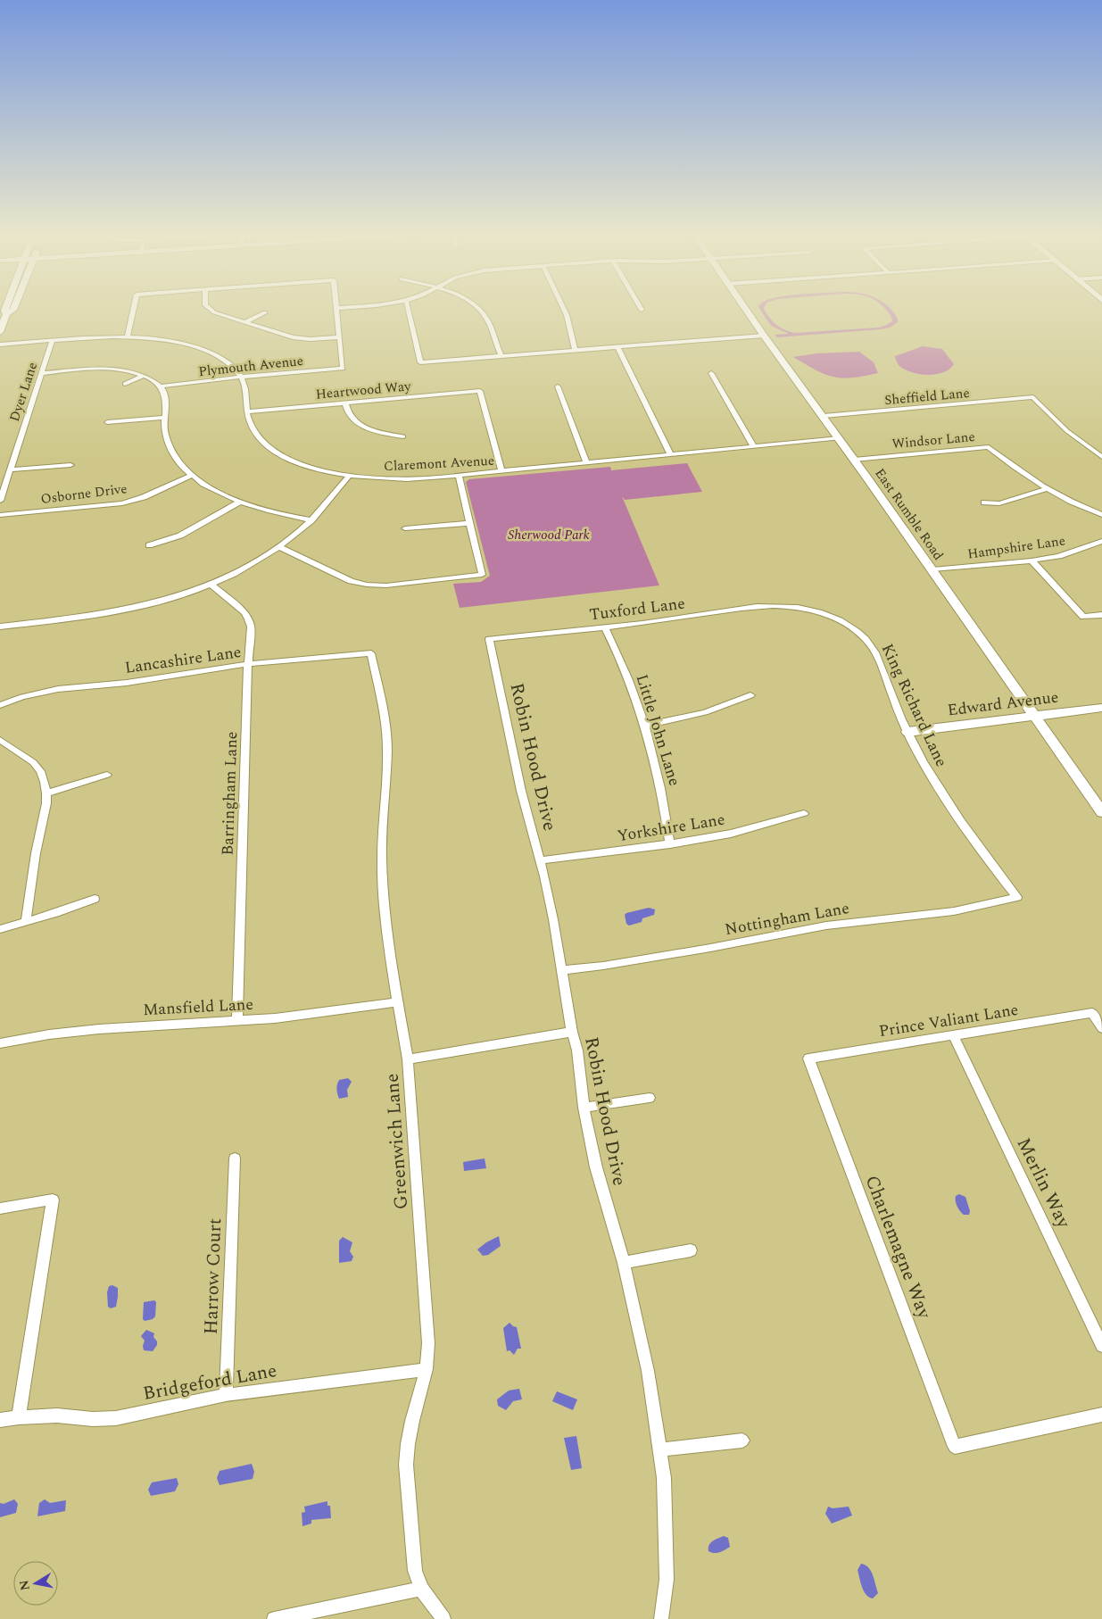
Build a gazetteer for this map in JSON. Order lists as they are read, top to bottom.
{
  "streets": {
    "street": [
      "Plymouth Avenue",
      "Heartwood Way",
      "Dyer Lane",
      "Sheffield Lane",
      "Windsor Lane",
      "Claremont Avenue",
      "Osborne Drive",
      "East Rumble Road",
      "Hampshire Lane",
      "Tuxford Lane",
      "Lancashire Lane",
      "Edward Avenue",
      "King Richard Lane",
      "Little John Lane",
      "Robin Hood Drive",
      "Barringham Lane",
      "Yorkshire Lane",
      "Nottingham Lane",
      "Mansfield Lane",
      "Prince Valiant Lane",
      "Greenwich Lane",
      "Merlin Way",
      "Charlemagne Way",
      "Harrow Court",
      "Bridgeford Lane"
    ]
  },
  "crossings": [
    ["Plymouth Avenue", "Claremont Avenue"],
    ["Heartwood Way", "Claremont Avenue"],
    ["Sheffield Lane", "East Rumble Road"],
    ["Windsor Lane", "East Rumble Road"],
    ["Claremont Avenue", "East Rumble Road"],
    ["East Rumble Road", "Hampshire Lane"],
    ["East Rumble Road", "Edward Avenue"],
    ["Tuxford Lane", "King Richard Lane"],
    ["Tuxford Lane", "Little John Lane"],
    ["Tuxford Lane", "Robin Hood Drive"],
    ["Lancashire Lane", "Barringham Lane"],
    ["Lancashire Lane", "Greenwich Lane"],
    ["Edward Avenue", "King Richard Lane"],
    ["King Richard Lane", "Nottingham Lane"],
    ["Little John Lane", "Yorkshire Lane"],
    ["Robin Hood Drive", "Yorkshire Lane"],
    ["Robin Hood Drive", "Nottingham Lane"],
    ["Barringham Lane", "Mansfield Lane"],
    ["Mansfield Lane", "Greenwich Lane"],
    ["Prince Valiant Lane", "Merlin Way"],
    ["Prince Valiant Lane", "Charlemagne Way"],
    ["Greenwich Lane", "Bridgeford Lane"],
    ["Harrow Court", "Bridgeford Lane"]
  ],
  "parks": ["Sherwood Park"],
  "north": "left"
}
